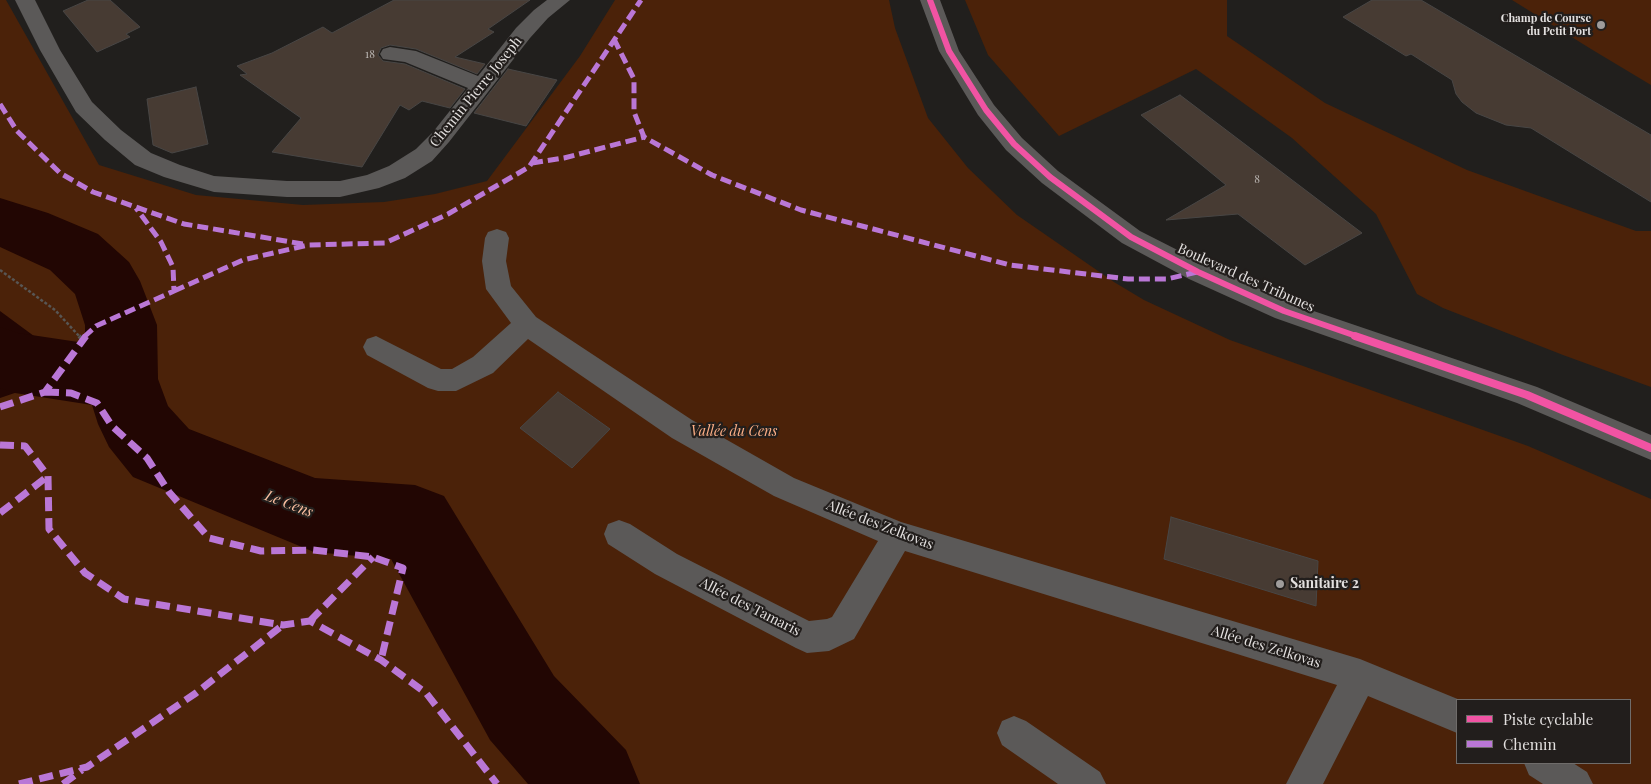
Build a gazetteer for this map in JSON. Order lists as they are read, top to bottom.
{
  "streets": {
    "street": [
      "Chemin Pierre Joseph",
      "Boulevard des Tribunes",
      "Allée des Zelkovas",
      "Allée des Tamaris"
    ]
  },
  "crossings": [
    ["Allée des Zelkovas", "Allée des Tamaris"]
  ],
  "water": ["Le Cens"],
  "parks": ["Vallée du Cens"],
  "places": ["Champ de Course du Petit Port", "Sanitaire 2"],
  "house_numbers": ["18", "8"],
  "legend": ["Piste cyclable", "Chemin"]
}
